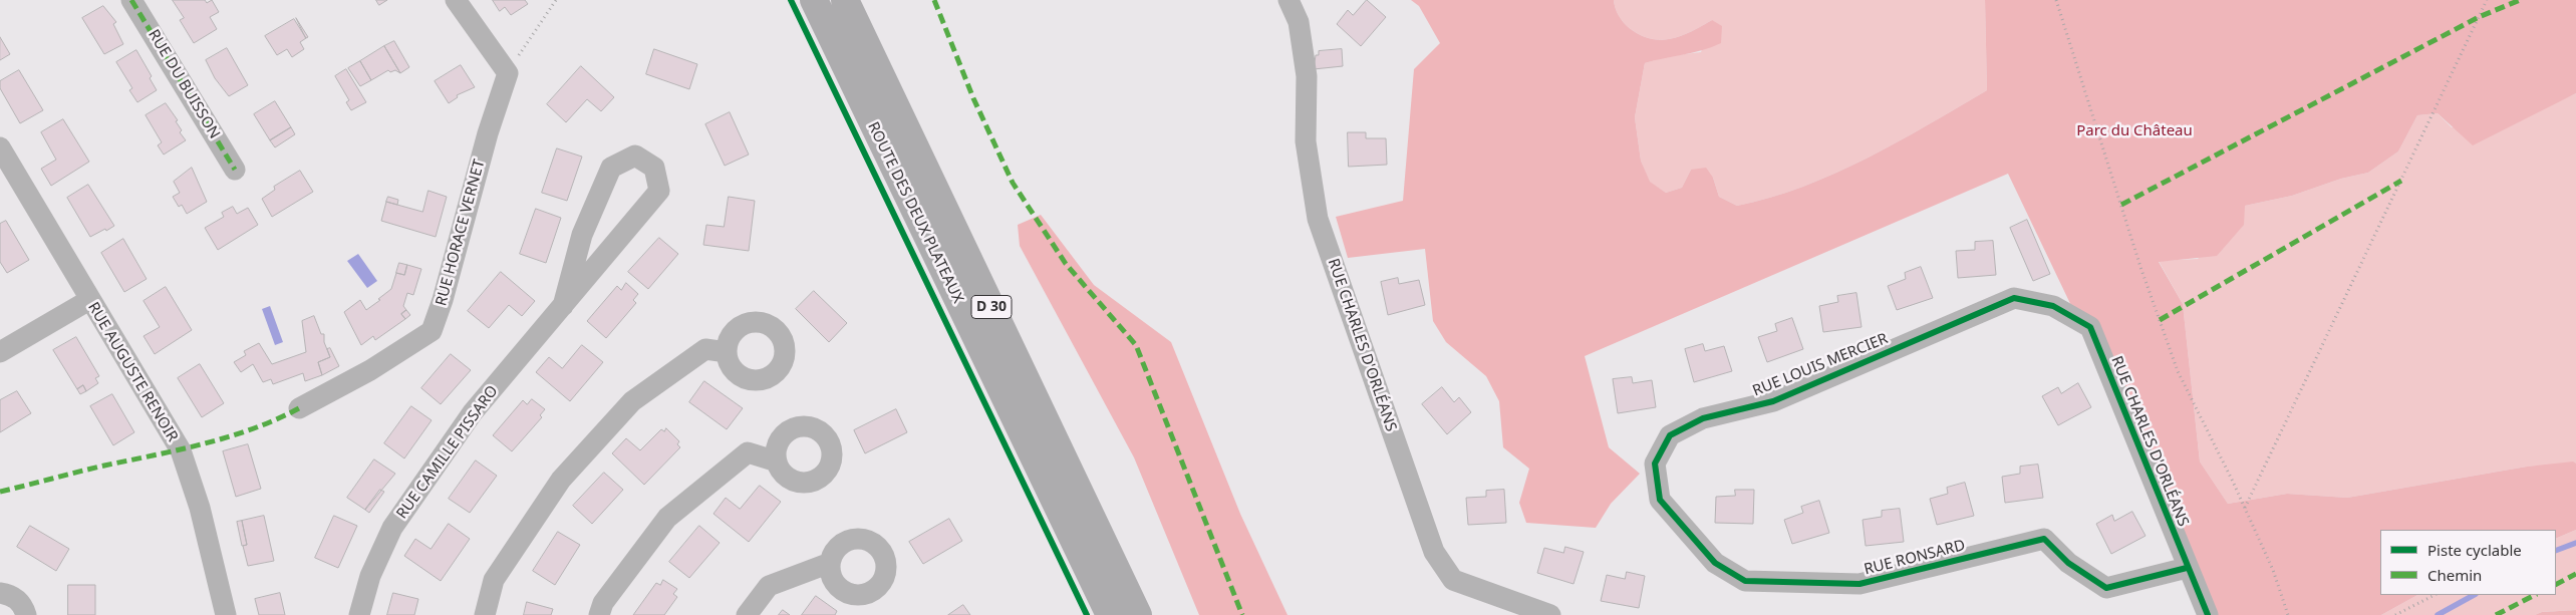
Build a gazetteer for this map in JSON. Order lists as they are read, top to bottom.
{
  "streets": {
    "main road": ["ROUTE DES DEUX PLATEAUX", "D 30"],
    "street": [
      "RUE DU BUISSON",
      "RUE HORACE VERNET",
      "RUE CHARLES D'ORLÉANS",
      "RUE LOUIS MERCIER",
      "RUE AUGUSTE RENOIR",
      "RUE CAMILLE PISSARO",
      "RUE RONSARD"
    ]
  },
  "crossings": [
    ["RUE CHARLES D'ORLÉANS", "RUE LOUIS MERCIER"],
    ["RUE CHARLES D'ORLÉANS", "RUE RONSARD"],
    ["RUE LOUIS MERCIER", "RUE RONSARD"]
  ],
  "parks": ["Parc du Château"],
  "legend": ["Piste cyclable", "Chemin"]
}
